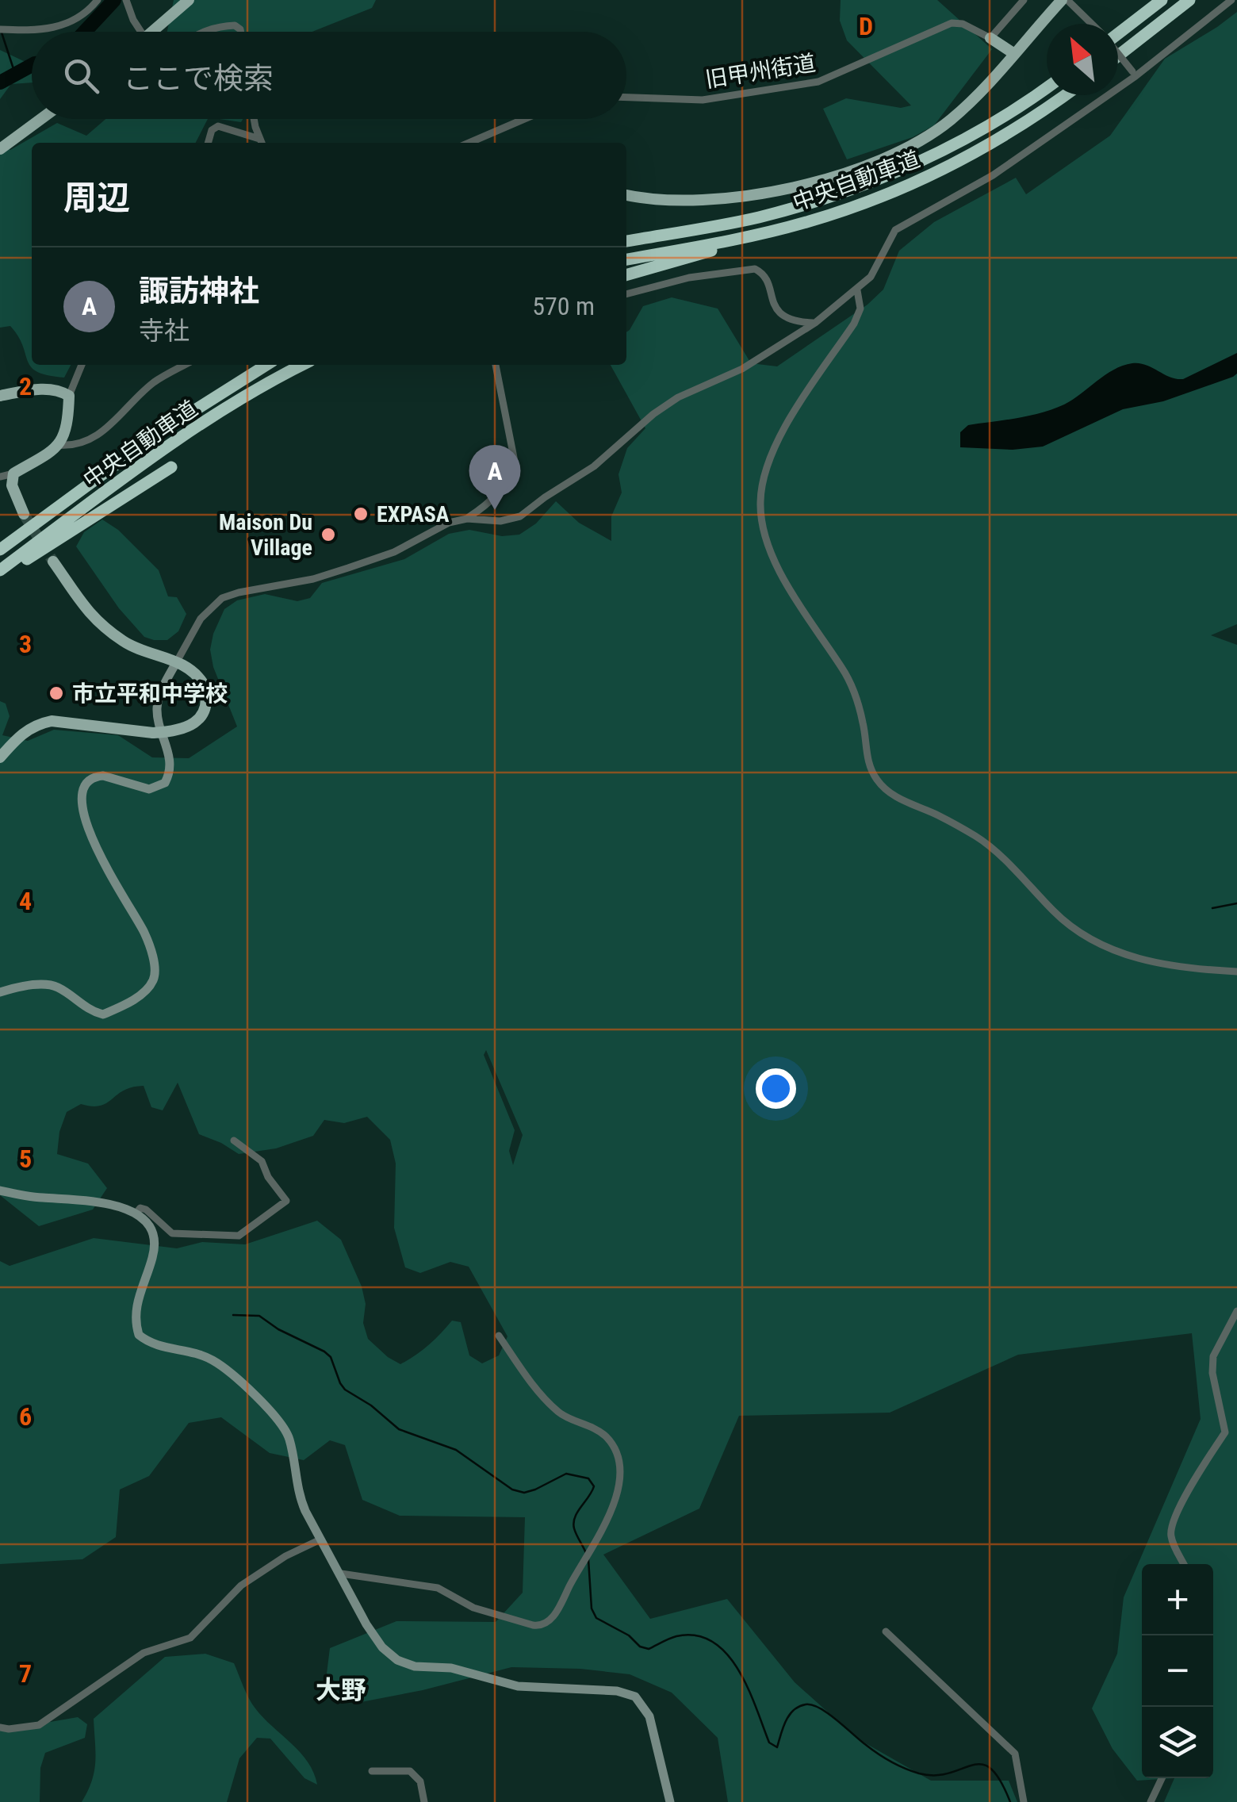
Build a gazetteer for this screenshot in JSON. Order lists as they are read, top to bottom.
{
  "streets": {
    "highway": ["中央自動車道"],
    "street": ["旧甲州街道"]
  },
  "districts": ["大野"],
  "places": ["EXPASA", "Maison Du Village", "市立平和中学校"],
  "north": "top left",
  "page": {
    "search": "ここで検索",
    "heading": "周辺",
    "list": [
      {
        "mark": "A",
        "name": "諏訪神社",
        "note": "寺社",
        "value": "570 m"
      }
    ],
    "pins": "A",
    "map_buttons": ["+", "−"]
  },
  "grid": {
    "columns": ["D"],
    "rows": [
      "2",
      "3",
      "4",
      "5",
      "6",
      "7"
    ]
  }
}
